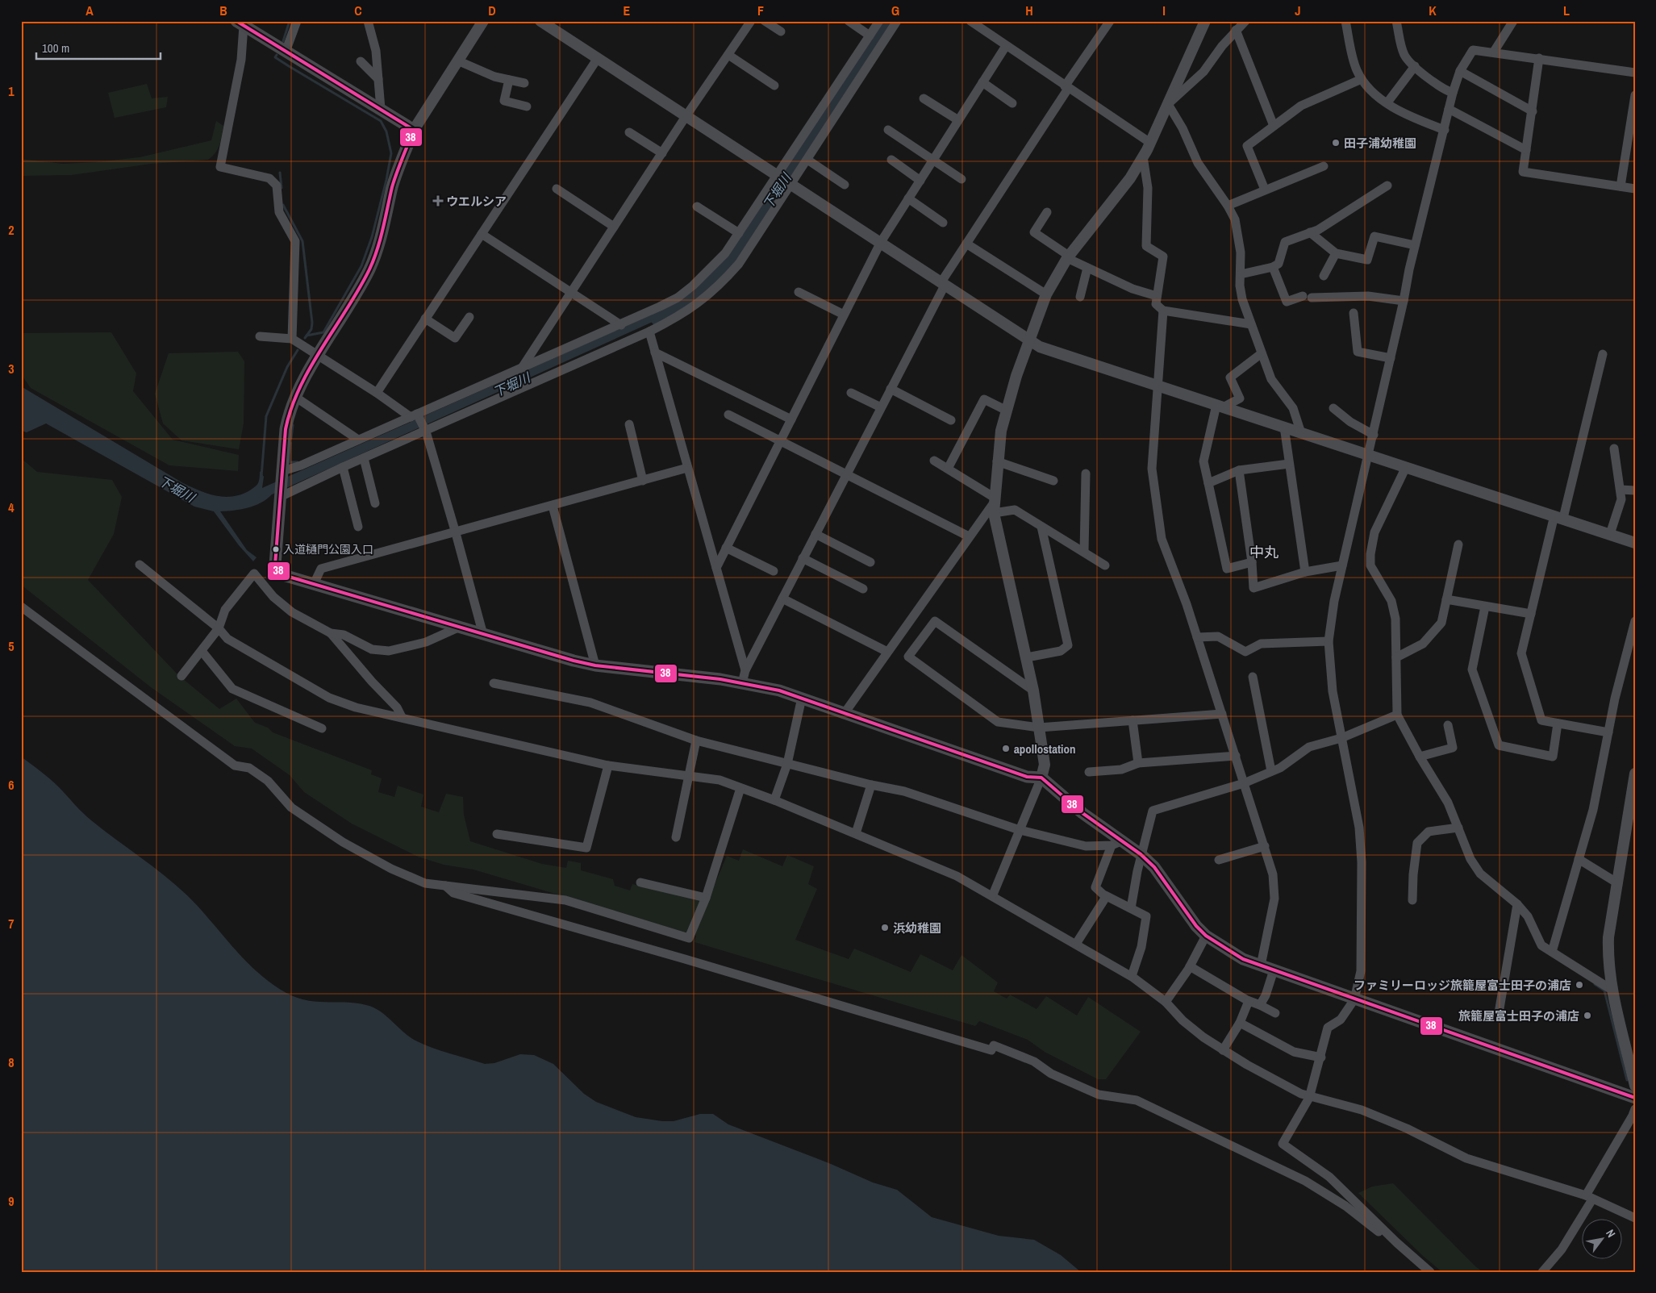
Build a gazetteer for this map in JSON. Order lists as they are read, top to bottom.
{
  "districts": ["中丸"],
  "water": ["下堀川"],
  "places": {
    "other": [
      "田子浦幼稚園",
      "入道樋門公園入口",
      "apollostation",
      "浜幼稚園",
      "ファミリーロッジ旅籠屋富士田子の浦店",
      "旅籠屋富士田子の浦店"
    ],
    "health": ["ウエルシア"]
  },
  "lines": ["transit line 38"],
  "scale_bar": "100 m",
  "north": "top right",
  "grid": {
    "columns": [
      "A",
      "B",
      "C",
      "D",
      "E",
      "F",
      "G",
      "H",
      "I",
      "J",
      "K",
      "L"
    ],
    "rows": [
      "1",
      "2",
      "3",
      "4",
      "5",
      "6",
      "7",
      "8",
      "9"
    ]
  }
}
